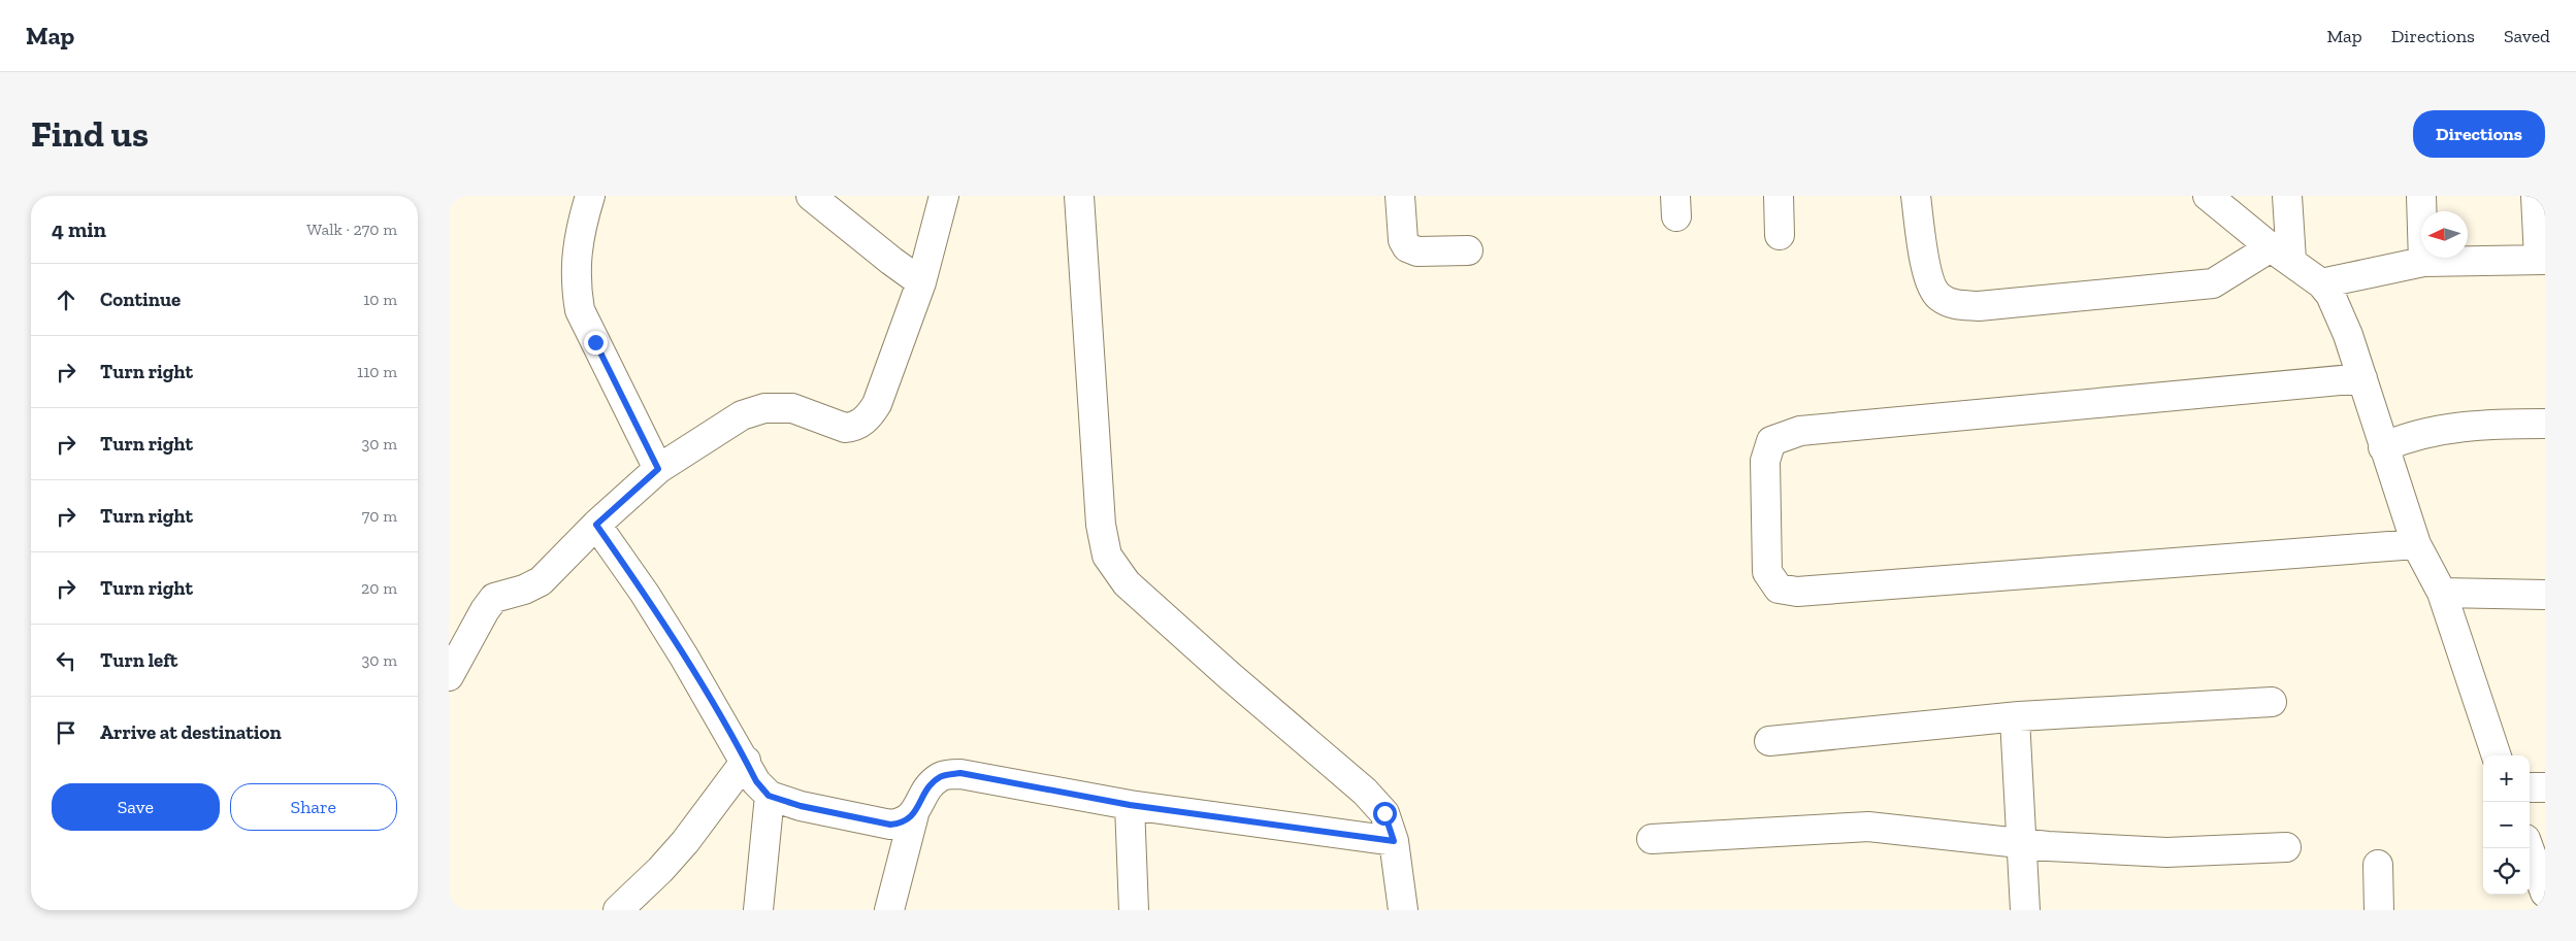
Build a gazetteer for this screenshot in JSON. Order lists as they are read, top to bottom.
{
  "north": "left",
  "page": {
    "header": "Map",
    "nav": ["Map", "Directions", "Saved"],
    "buttons": [
      "Directions",
      ["Save", "Share"]
    ],
    "title": "Find us",
    "heading": ["4 min", "Walk · 270 m"],
    "list": [
      ["Continue", "10 m"],
      ["Turn right", "110 m"],
      ["Turn right", "30 m"],
      ["Turn right", "70 m"],
      ["Turn right", "20 m"],
      ["Turn left", "30 m"],
      "Arrive at destination"
    ],
    "map_buttons": ["+", "−"]
  }
}
